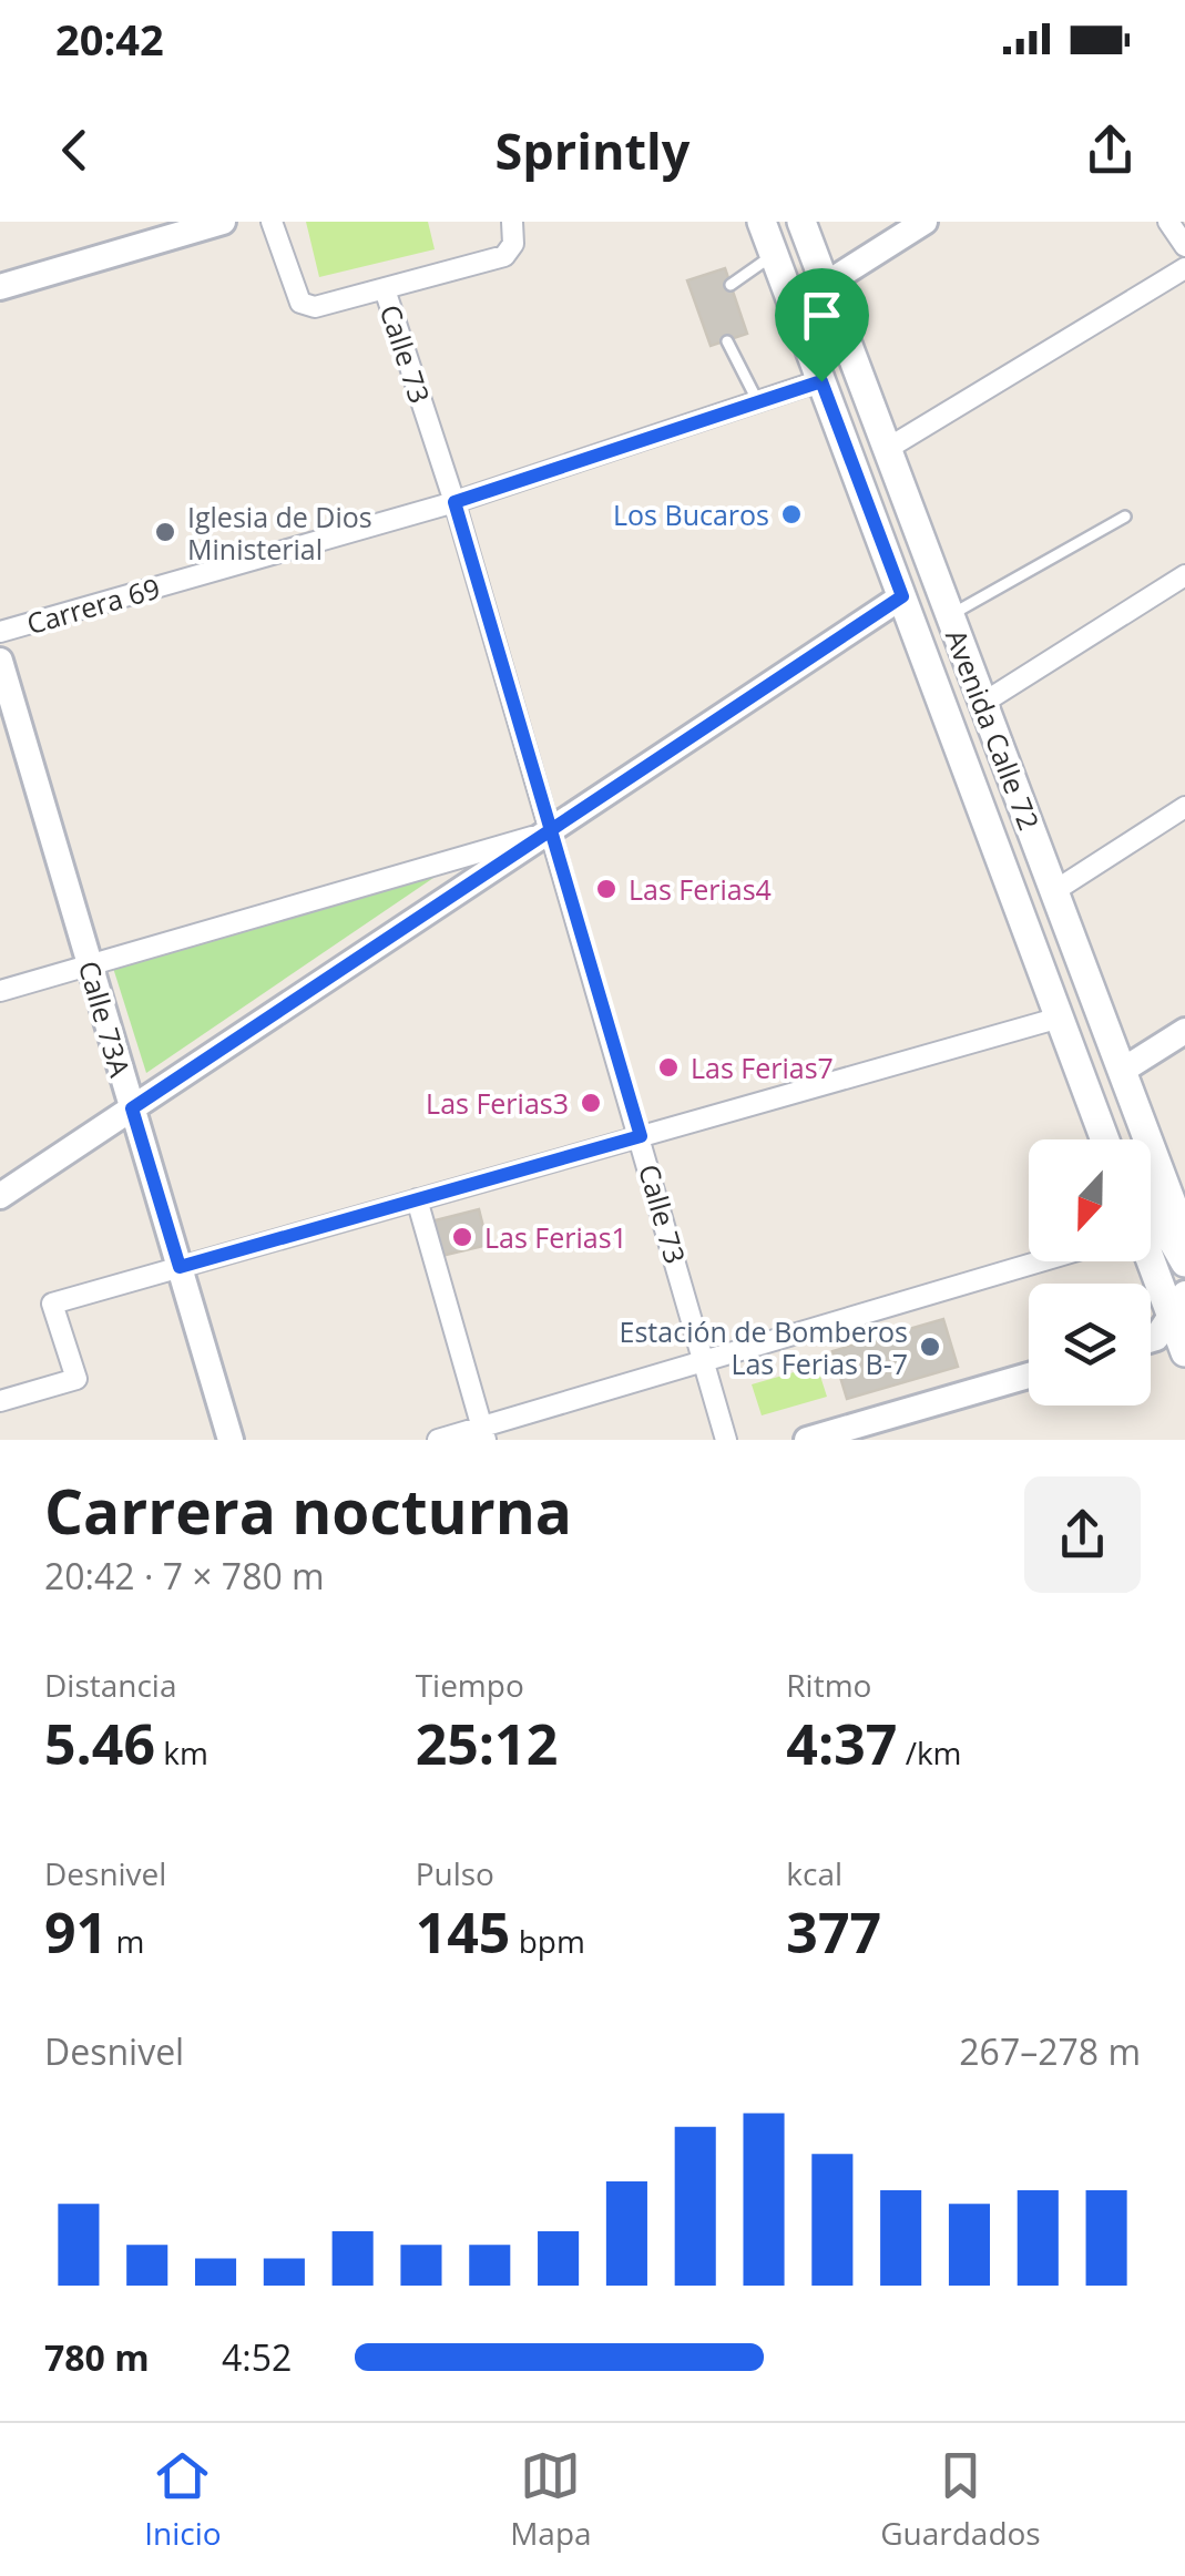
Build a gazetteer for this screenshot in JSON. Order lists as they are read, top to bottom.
{
  "streets": {
    "main road": ["Avenida Calle 72"],
    "street": ["Calle 73", "Carrera 69", "Calle 73A"]
  },
  "crossings": [
    ["Calle 73", "Carrera 69"],
    ["Carrera 69", "Avenida Calle 72"]
  ],
  "places": [
    "Los Bucaros",
    "Iglesia de Dios Ministerial",
    "Las Ferias4",
    "Las Ferias7",
    "Las Ferias3",
    "Las Ferias1",
    "Estación de Bomberos Las Ferias B-7"
  ],
  "north": "bottom",
  "page": {
    "status": "20:42",
    "header": "Sprintly",
    "heading": ["Carrera nocturna", "20:42 · 7 × 780 m"],
    "stats": [
      ["Distancia", "5.46 km"],
      ["Tiempo", "25:12"],
      ["Ritmo", "4:37 /km"],
      ["Desnivel", "91 m"],
      ["Pulso", "145 bpm"],
      ["kcal", "377"]
    ],
    "chart": ["Desnivel", "267–278 m"],
    "list": [
      {
        "name": "780 m",
        "note": "4:52"
      }
    ],
    "tabs": ["Inicio", "Mapa", "Guardados"]
  }
}
